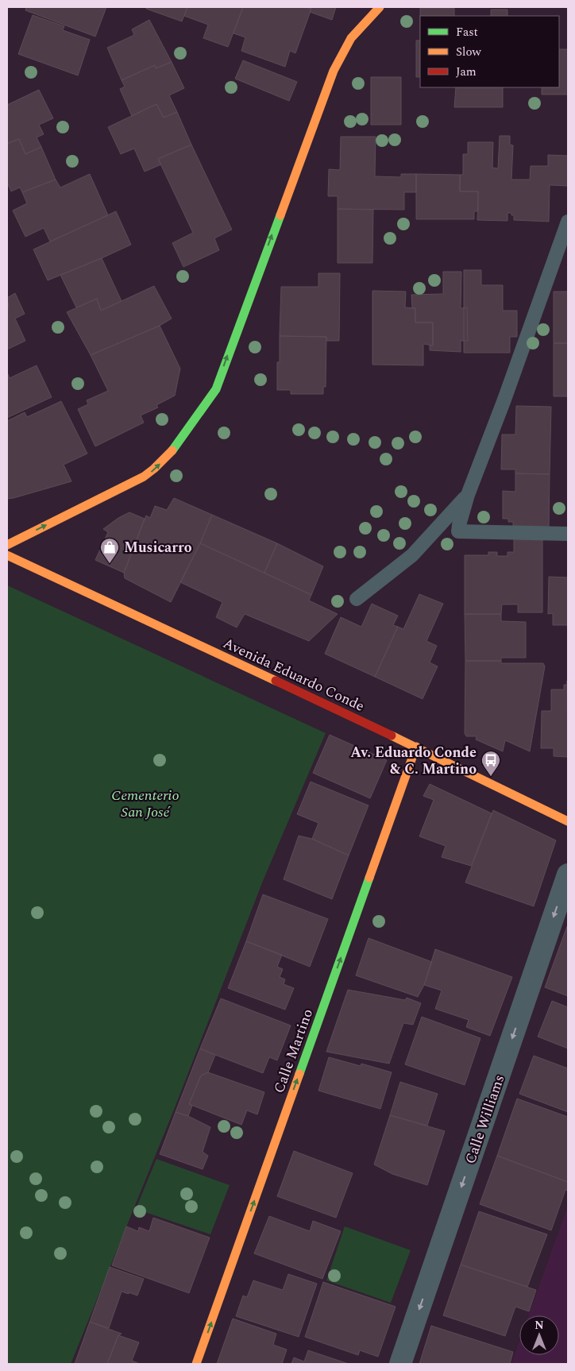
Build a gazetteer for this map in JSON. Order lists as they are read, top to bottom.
{
  "streets": {
    "street": ["Avenida Eduardo Conde", "Calle Martino", "Calle Williams"]
  },
  "crossings": [
    ["Avenida Eduardo Conde", "Calle Martino"]
  ],
  "one_way": ["Calle Martino", "Calle Williams"],
  "parks": ["Cementerio San José"],
  "places": {
    "shop": ["Musicarro"],
    "bus stop": ["Av. Eduardo Conde & C. Martino"]
  },
  "legend": ["Fast", "Slow", "Jam"],
  "north": "top"
}
